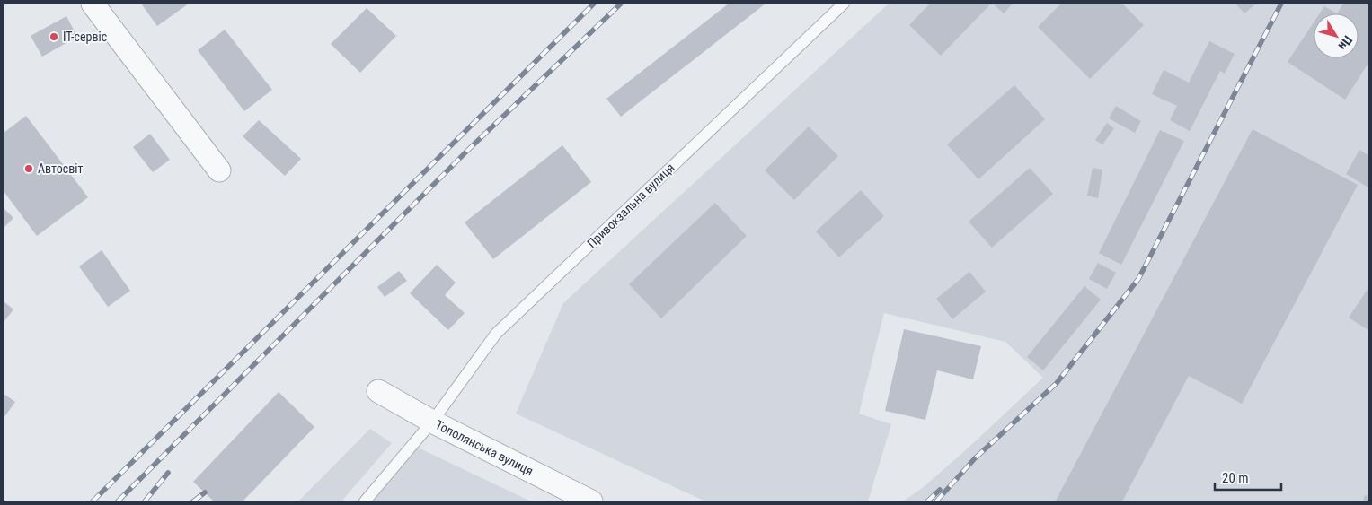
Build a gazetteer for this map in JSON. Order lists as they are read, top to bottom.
{
  "streets": {
    "street": ["Тополянська вулиця"],
    "lane": ["Привокзальна вулиця"]
  },
  "crossings": [
    ["Привокзальна вулиця", "Тополянська вулиця"]
  ],
  "places": ["IT-сервіс", "Автосвіт"],
  "scale_bar": "20 m",
  "north": "bottom right"
}
